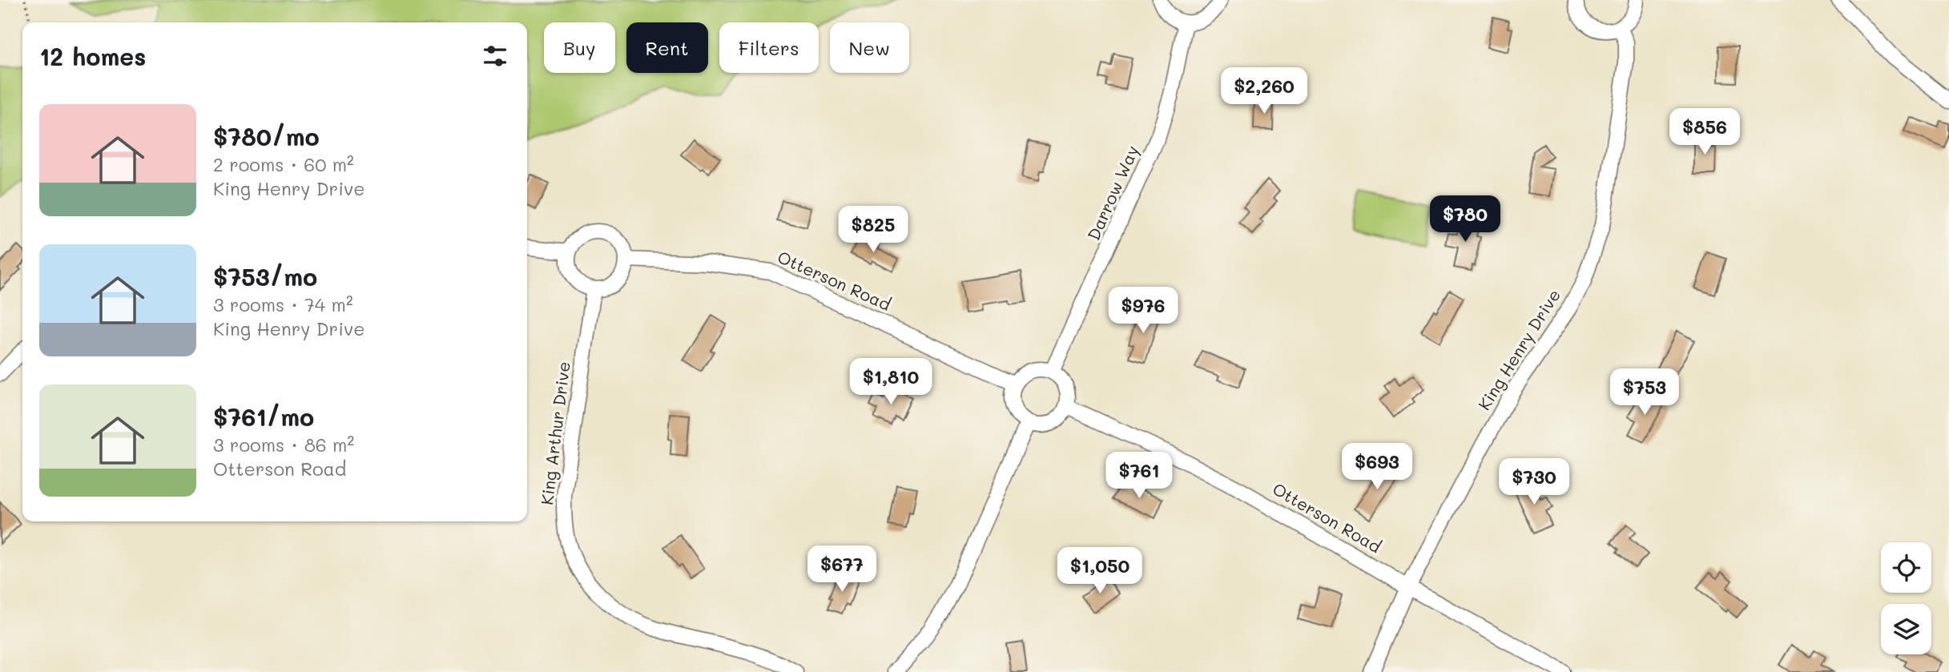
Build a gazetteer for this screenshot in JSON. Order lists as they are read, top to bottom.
{
  "streets": {
    "street": [
      "Darrow Way",
      "Otterson Road",
      "King Henry Drive",
      "King Arthur Drive"
    ]
  },
  "crossings": [
    ["Darrow Way", "Otterson Road"],
    ["Otterson Road", "King Henry Drive"],
    ["Otterson Road", "King Arthur Drive"]
  ],
  "page": {
    "chip": [
      "Buy",
      "Rent",
      "Filters",
      "New"
    ],
    "heading": "12 homes",
    "price": [
      "$2,260",
      "$856",
      "$780",
      "$825",
      "$976",
      "$1,810",
      "$753",
      "$693",
      "$761",
      "$730",
      "$677",
      "$1,050"
    ],
    "list": [
      {
        "name": "$780/mo",
        "note": "2 rooms · 60 m² · King Henry Drive"
      },
      {
        "name": "$753/mo",
        "note": "3 rooms · 74 m² · King Henry Drive"
      },
      {
        "name": "$761/mo",
        "note": "3 rooms · 86 m² · Otterson Road"
      }
    ]
  }
}
